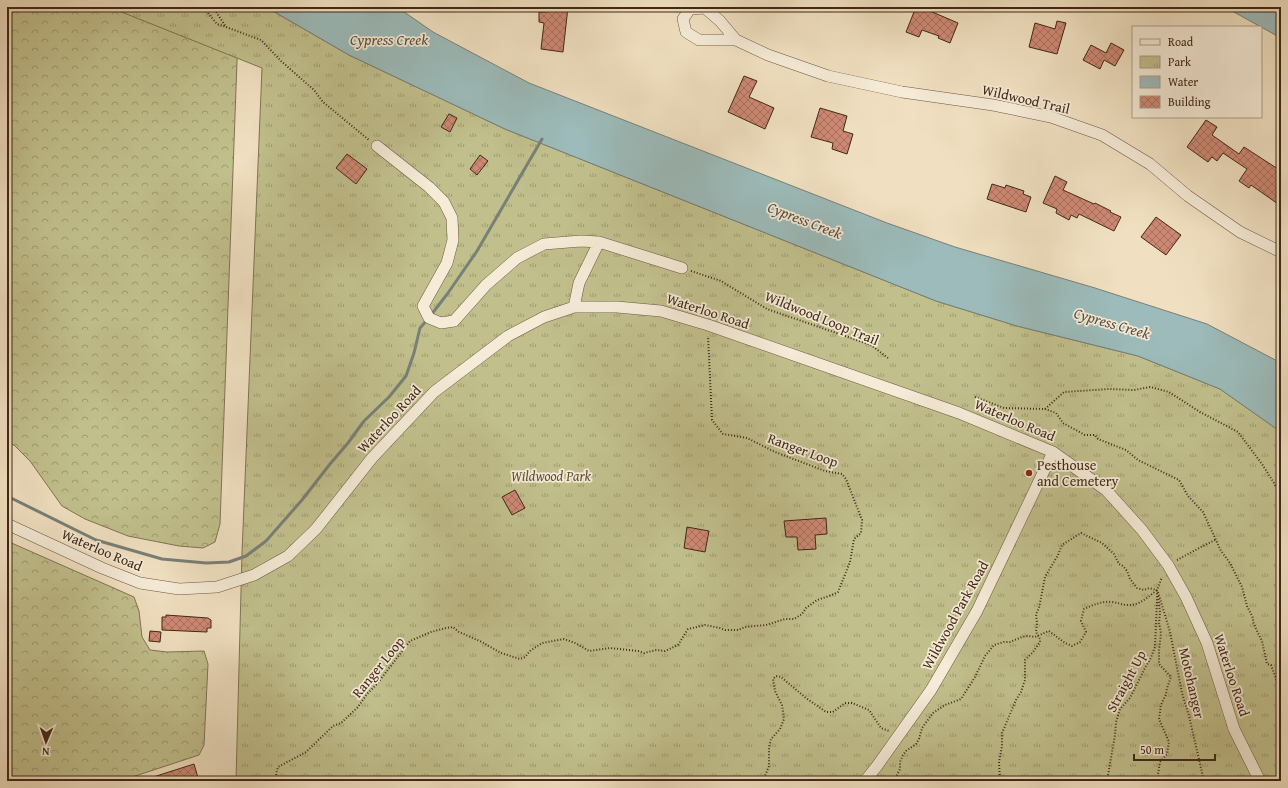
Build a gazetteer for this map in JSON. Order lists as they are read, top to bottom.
{
  "streets": {
    "street": ["Wildwood Trail", "Waterloo Road", "Wildwood Park Road"],
    "path": [
      "Wildwood Loop Trail",
      "Ranger Loop",
      "Straight Up",
      "Motohanger"
    ]
  },
  "crossings": [
    ["Waterloo Road", "Ranger Loop"],
    ["Waterloo Road", "Wildwood Park Road"],
    ["Straight Up", "Motohanger"]
  ],
  "water": ["Cypress Creek"],
  "parks": ["Wildwood Park"],
  "places": ["Pesthouse and Cemetery"],
  "legend": [
    "Road",
    "Park",
    "Water",
    "Building"
  ],
  "scale_bar": "50 m",
  "north": "bottom"
}
